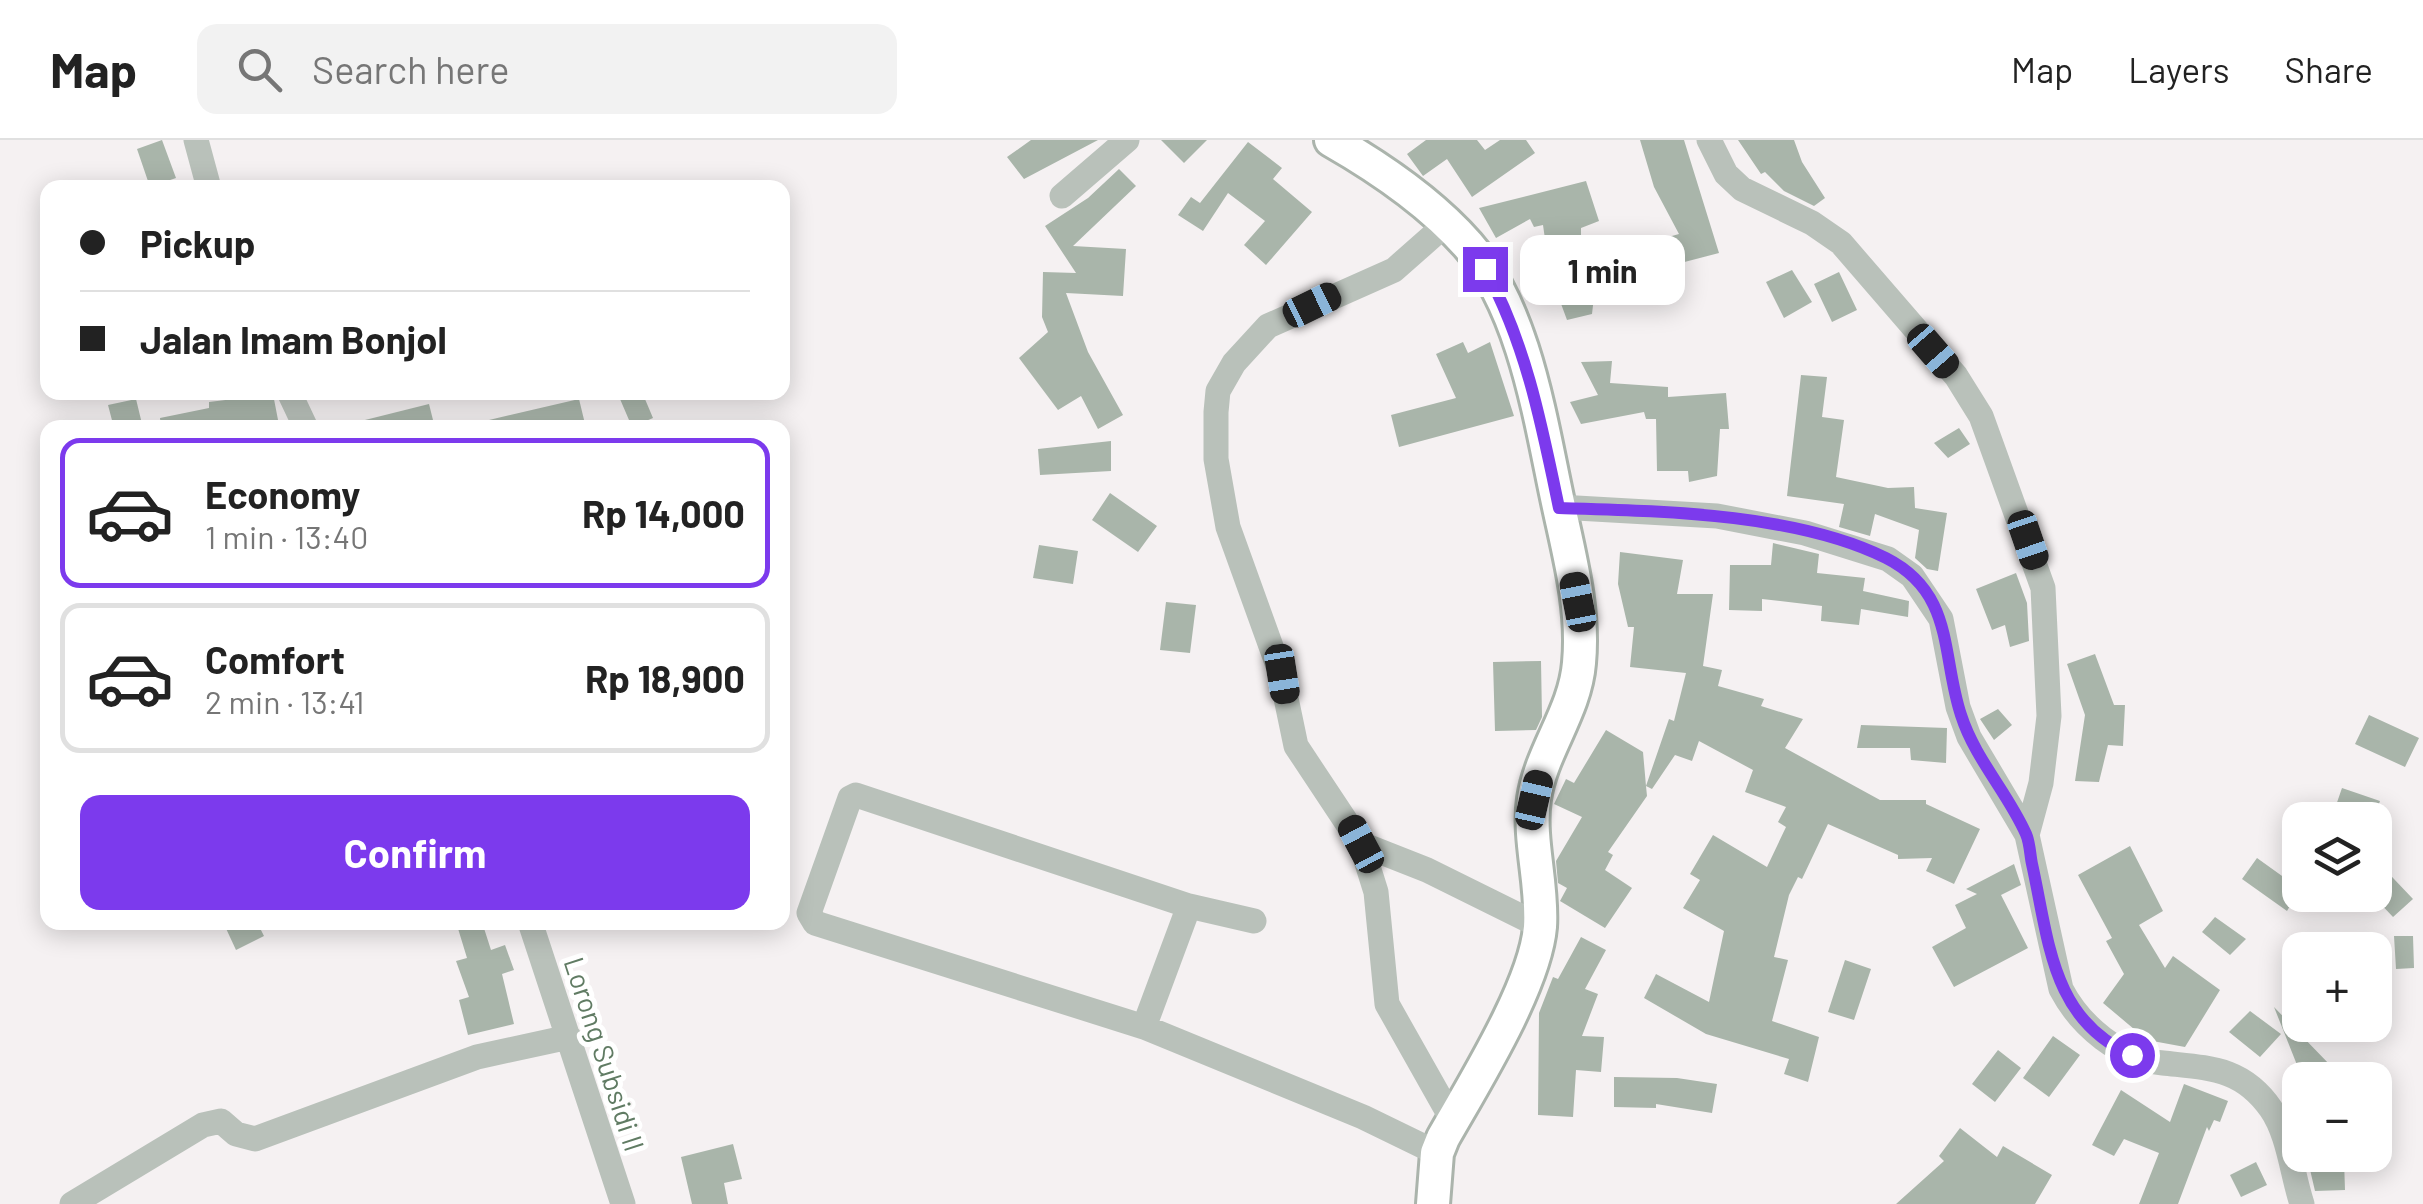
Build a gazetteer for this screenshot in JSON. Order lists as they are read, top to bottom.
{
  "streets": {
    "street": ["Lorong Subsidi II"]
  },
  "page": {
    "header": "Map",
    "search": "Search here",
    "nav": ["Map", "Layers", "Share"],
    "banner": ["Pickup", "Jalan Imam Bonjol"],
    "bubble": "1 min",
    "list": [
      {
        "name": "Economy",
        "note": "1 min · 13:40",
        "value": "Rp 14,000"
      },
      {
        "name": "Comfort",
        "note": "2 min · 13:41",
        "value": "Rp 18,900"
      }
    ],
    "buttons": "Confirm",
    "map_buttons": ["+", "−"]
  }
}
